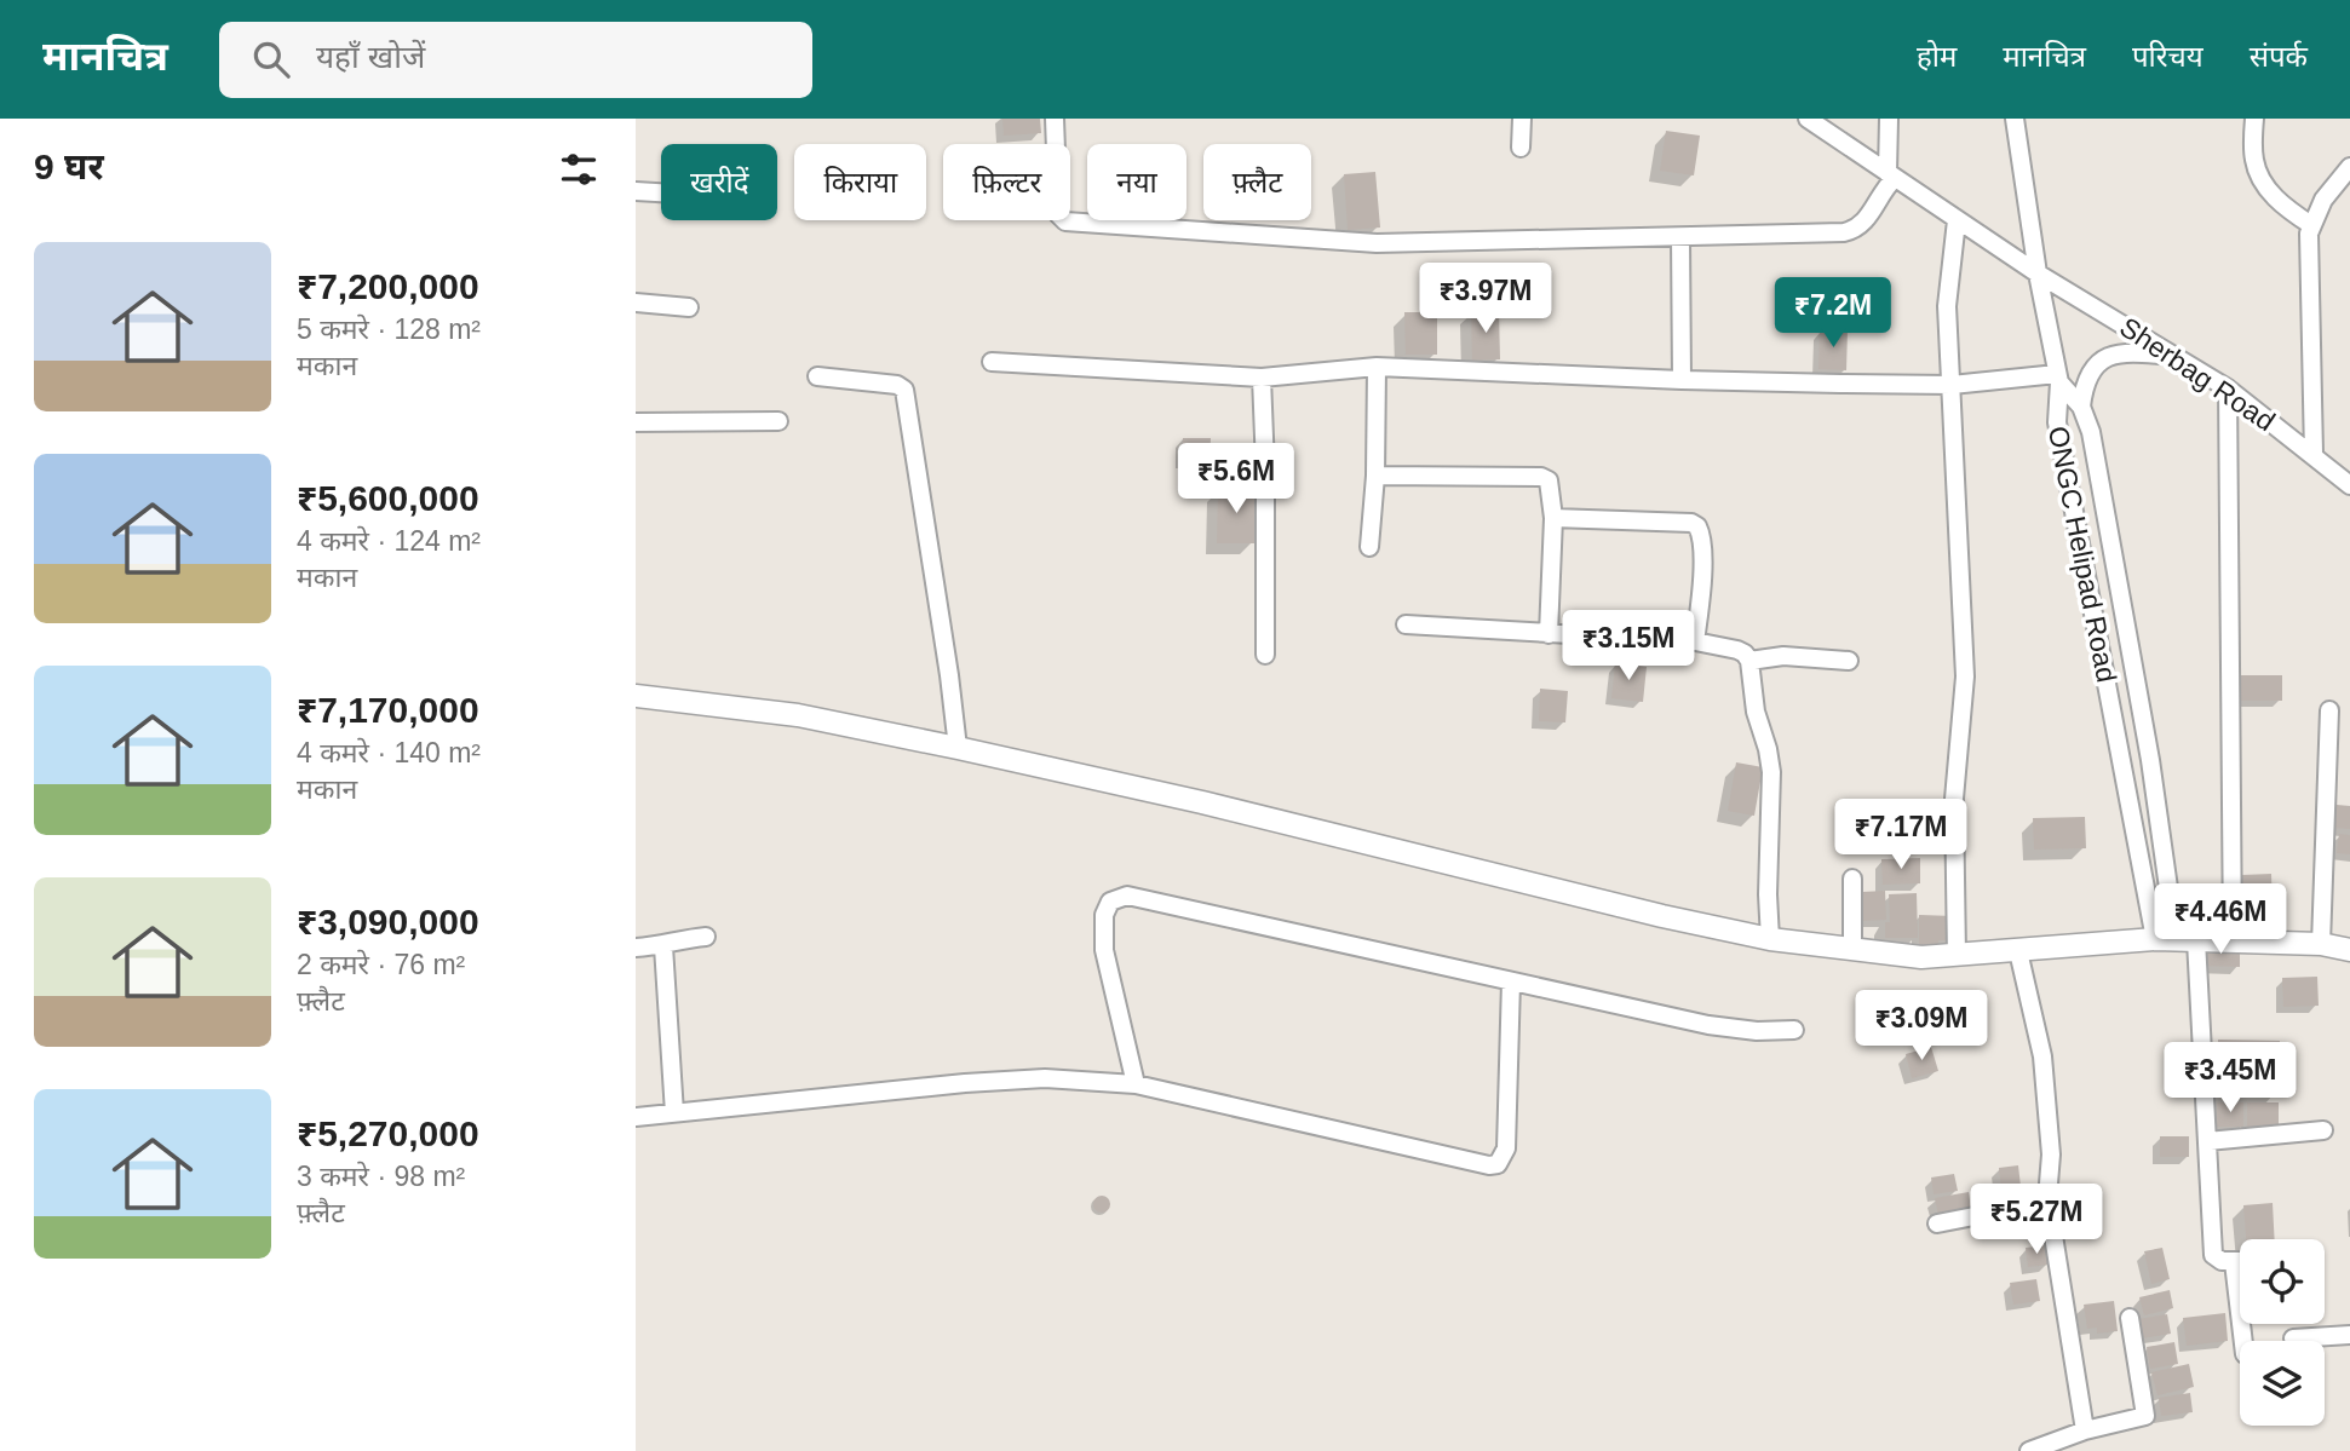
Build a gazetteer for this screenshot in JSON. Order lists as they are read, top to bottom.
{
  "streets": {
    "street": ["Sherbag Road", "ONGC Helipad Road"]
  },
  "crossings": [
    ["Sherbag Road", "ONGC Helipad Road"]
  ],
  "page": {
    "header": "मानचित्र",
    "search": "यहाँ खोजें",
    "nav": [
      "होम",
      "मानचित्र",
      "परिचय",
      "संपर्क"
    ],
    "heading": "9 घर",
    "chip": [
      "खरीदें",
      "किराया",
      "फ़िल्टर",
      "नया",
      "फ़्लैट"
    ],
    "list": [
      {
        "name": "₹7,200,000",
        "note": "5 कमरे · 128 m² · मकान"
      },
      {
        "name": "₹5,600,000",
        "note": "4 कमरे · 124 m² · मकान"
      },
      {
        "name": "₹7,170,000",
        "note": "4 कमरे · 140 m² · मकान"
      },
      {
        "name": "₹3,090,000",
        "note": "2 कमरे · 76 m² · फ़्लैट"
      },
      {
        "name": "₹5,270,000",
        "note": "3 कमरे · 98 m² · फ़्लैट"
      }
    ],
    "price": [
      "₹3.97M",
      "₹7.2M",
      "₹5.6M",
      "₹3.15M",
      "₹7.17M",
      "₹4.46M",
      "₹3.09M",
      "₹3.45M",
      "₹5.27M"
    ]
  }
}
